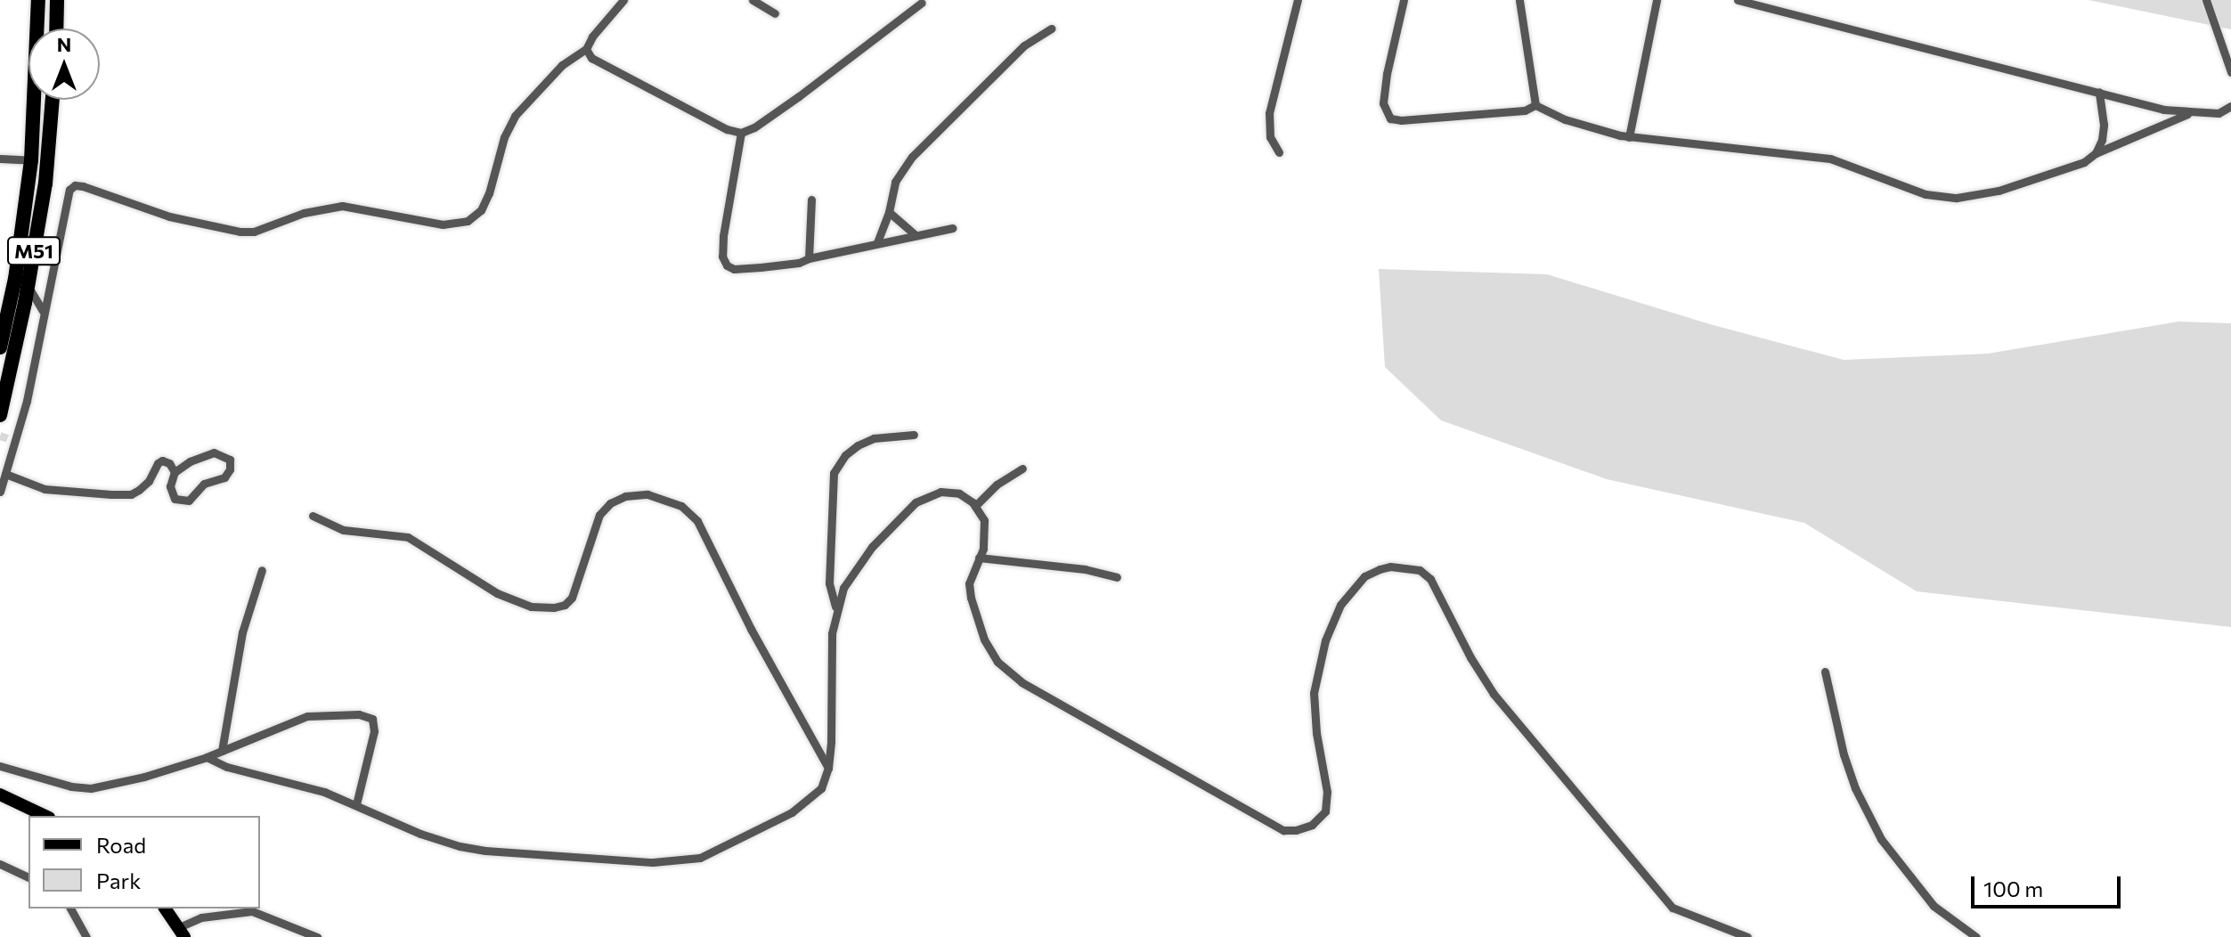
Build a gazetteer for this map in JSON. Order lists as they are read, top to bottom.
{
  "streets": {
    "highway": ["M51"]
  },
  "legend": ["Road", "Park"],
  "scale_bar": "100 m",
  "north": "top"
}
